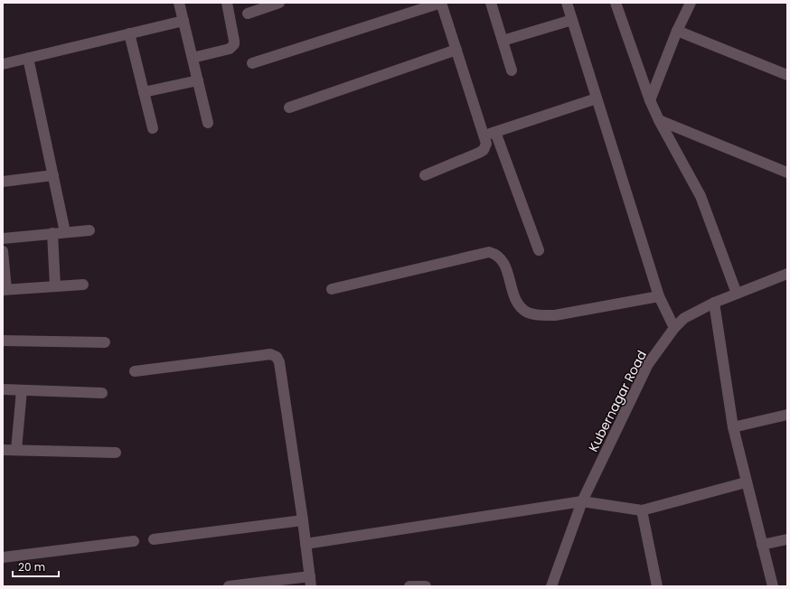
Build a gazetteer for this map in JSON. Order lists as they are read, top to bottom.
{
  "streets": {
    "street": ["Kubernagar Road"]
  },
  "scale_bar": "20 m"
}
